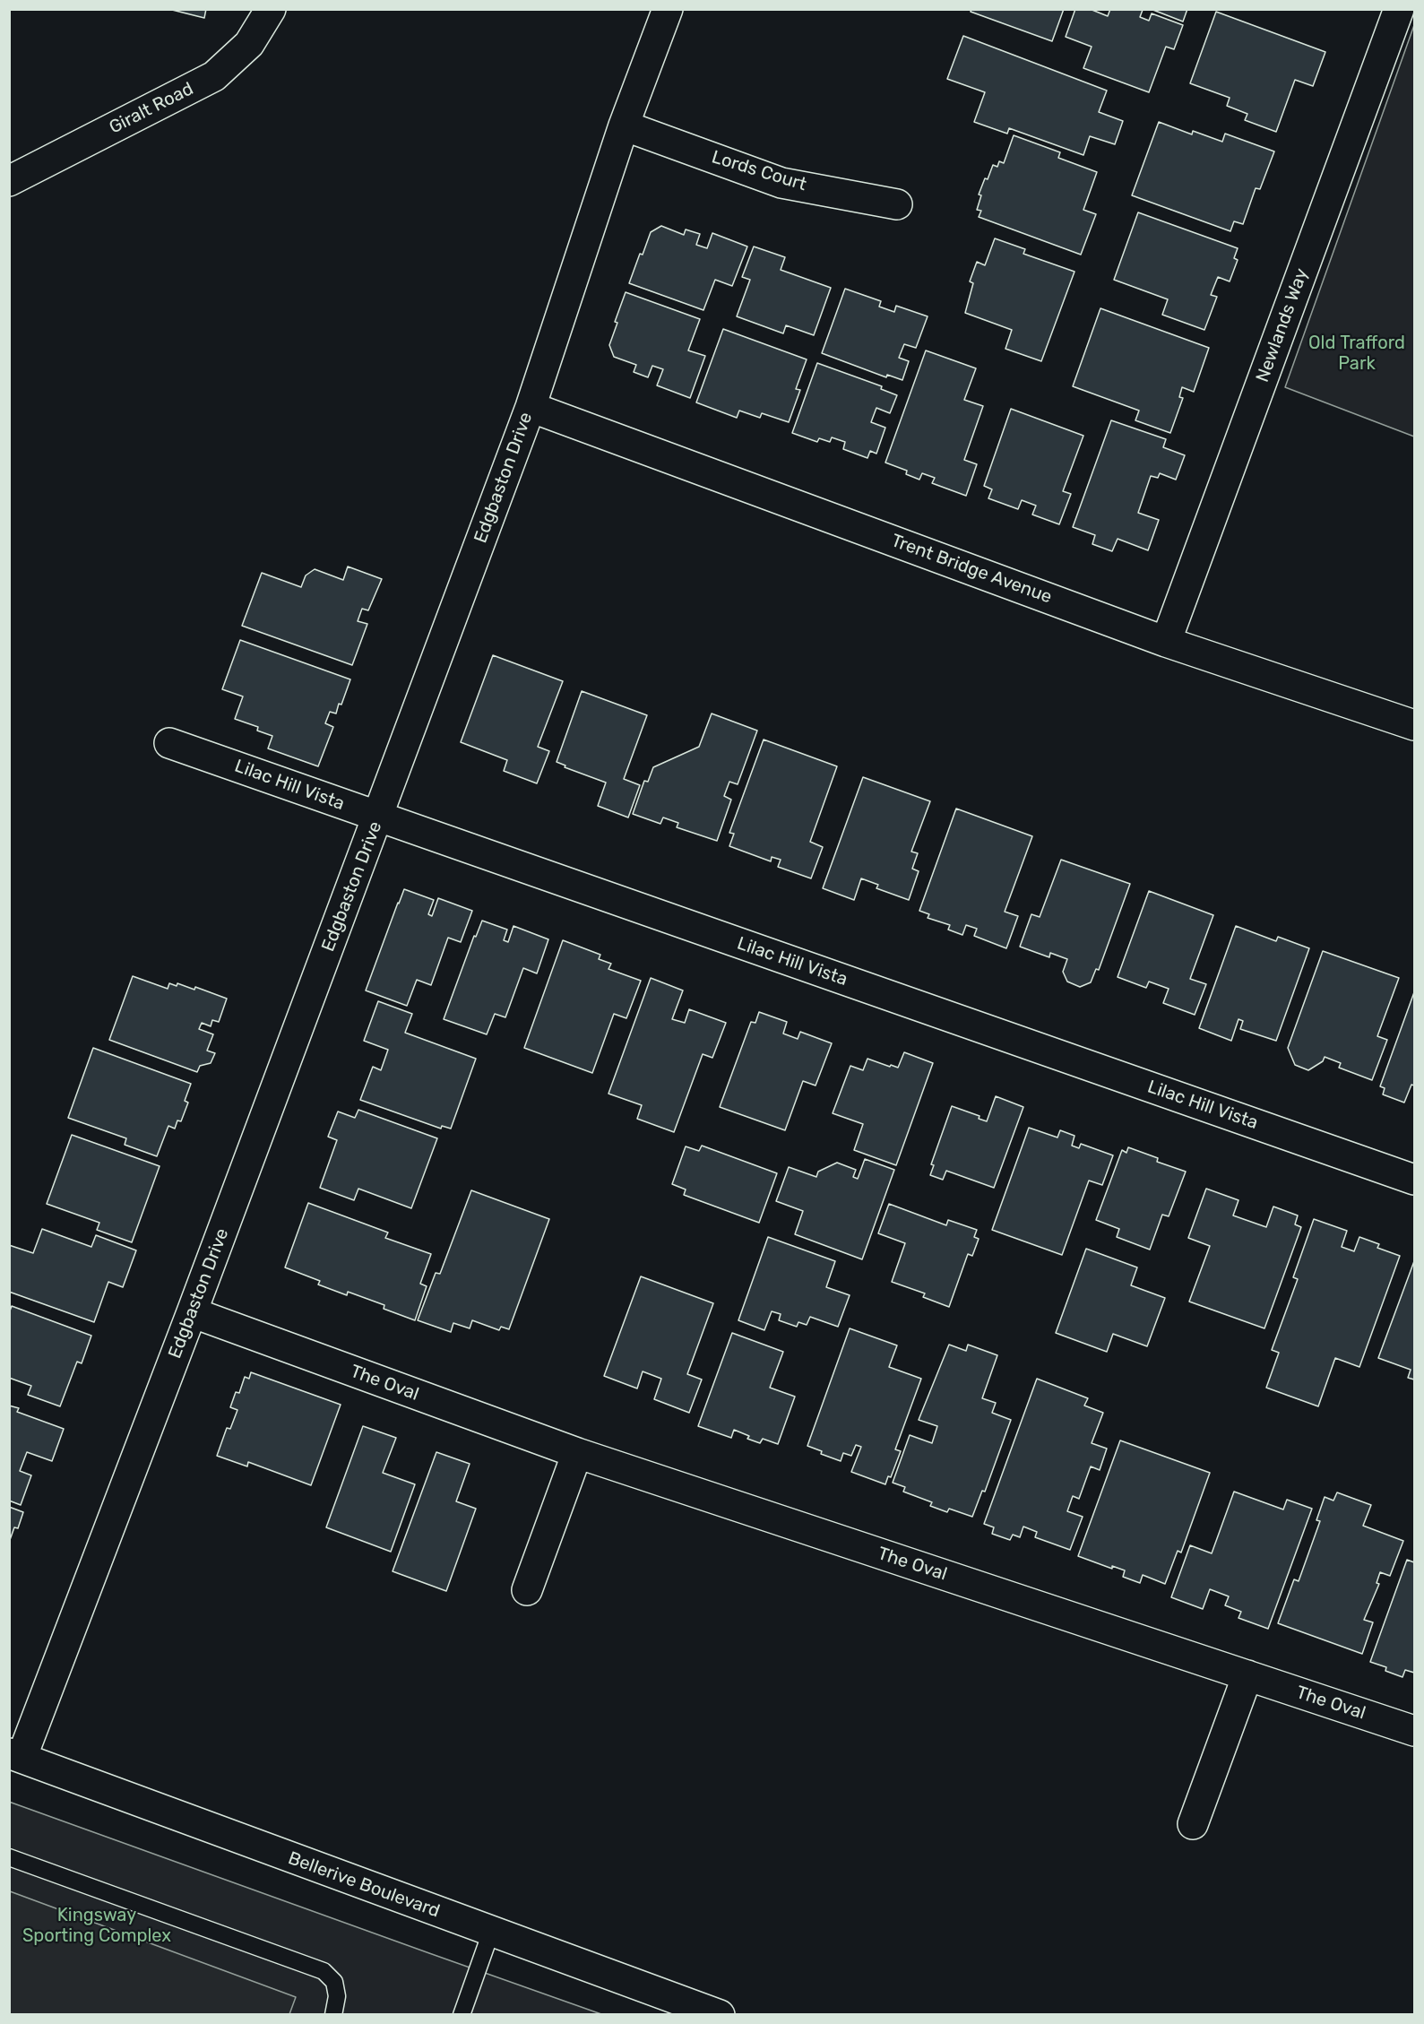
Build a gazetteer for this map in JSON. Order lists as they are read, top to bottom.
{
  "streets": {
    "street": [
      "Giralt Road",
      "Lords Court",
      "Newlands Way",
      "Edgbaston Drive",
      "Trent Bridge Avenue",
      "Lilac Hill Vista",
      "The Oval",
      "Bellerive Boulevard"
    ]
  },
  "crossings": [
    ["Lords Court", "Edgbaston Drive"],
    ["Newlands Way", "Trent Bridge Avenue"],
    ["Edgbaston Drive", "Trent Bridge Avenue"],
    ["Edgbaston Drive", "Lilac Hill Vista"],
    ["Edgbaston Drive", "The Oval"],
    ["Edgbaston Drive", "Bellerive Boulevard"]
  ],
  "parks": ["Old Trafford Park", "Kingsway Sporting Complex"]
}
